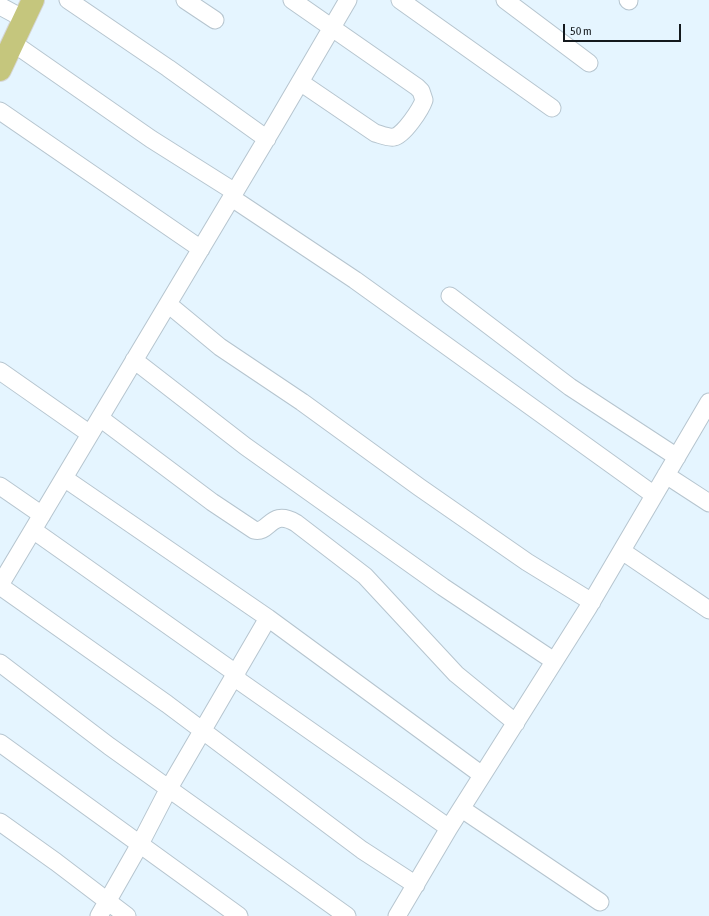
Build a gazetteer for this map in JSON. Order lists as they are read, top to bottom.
{
  "scale_bar": "50 m"
}
